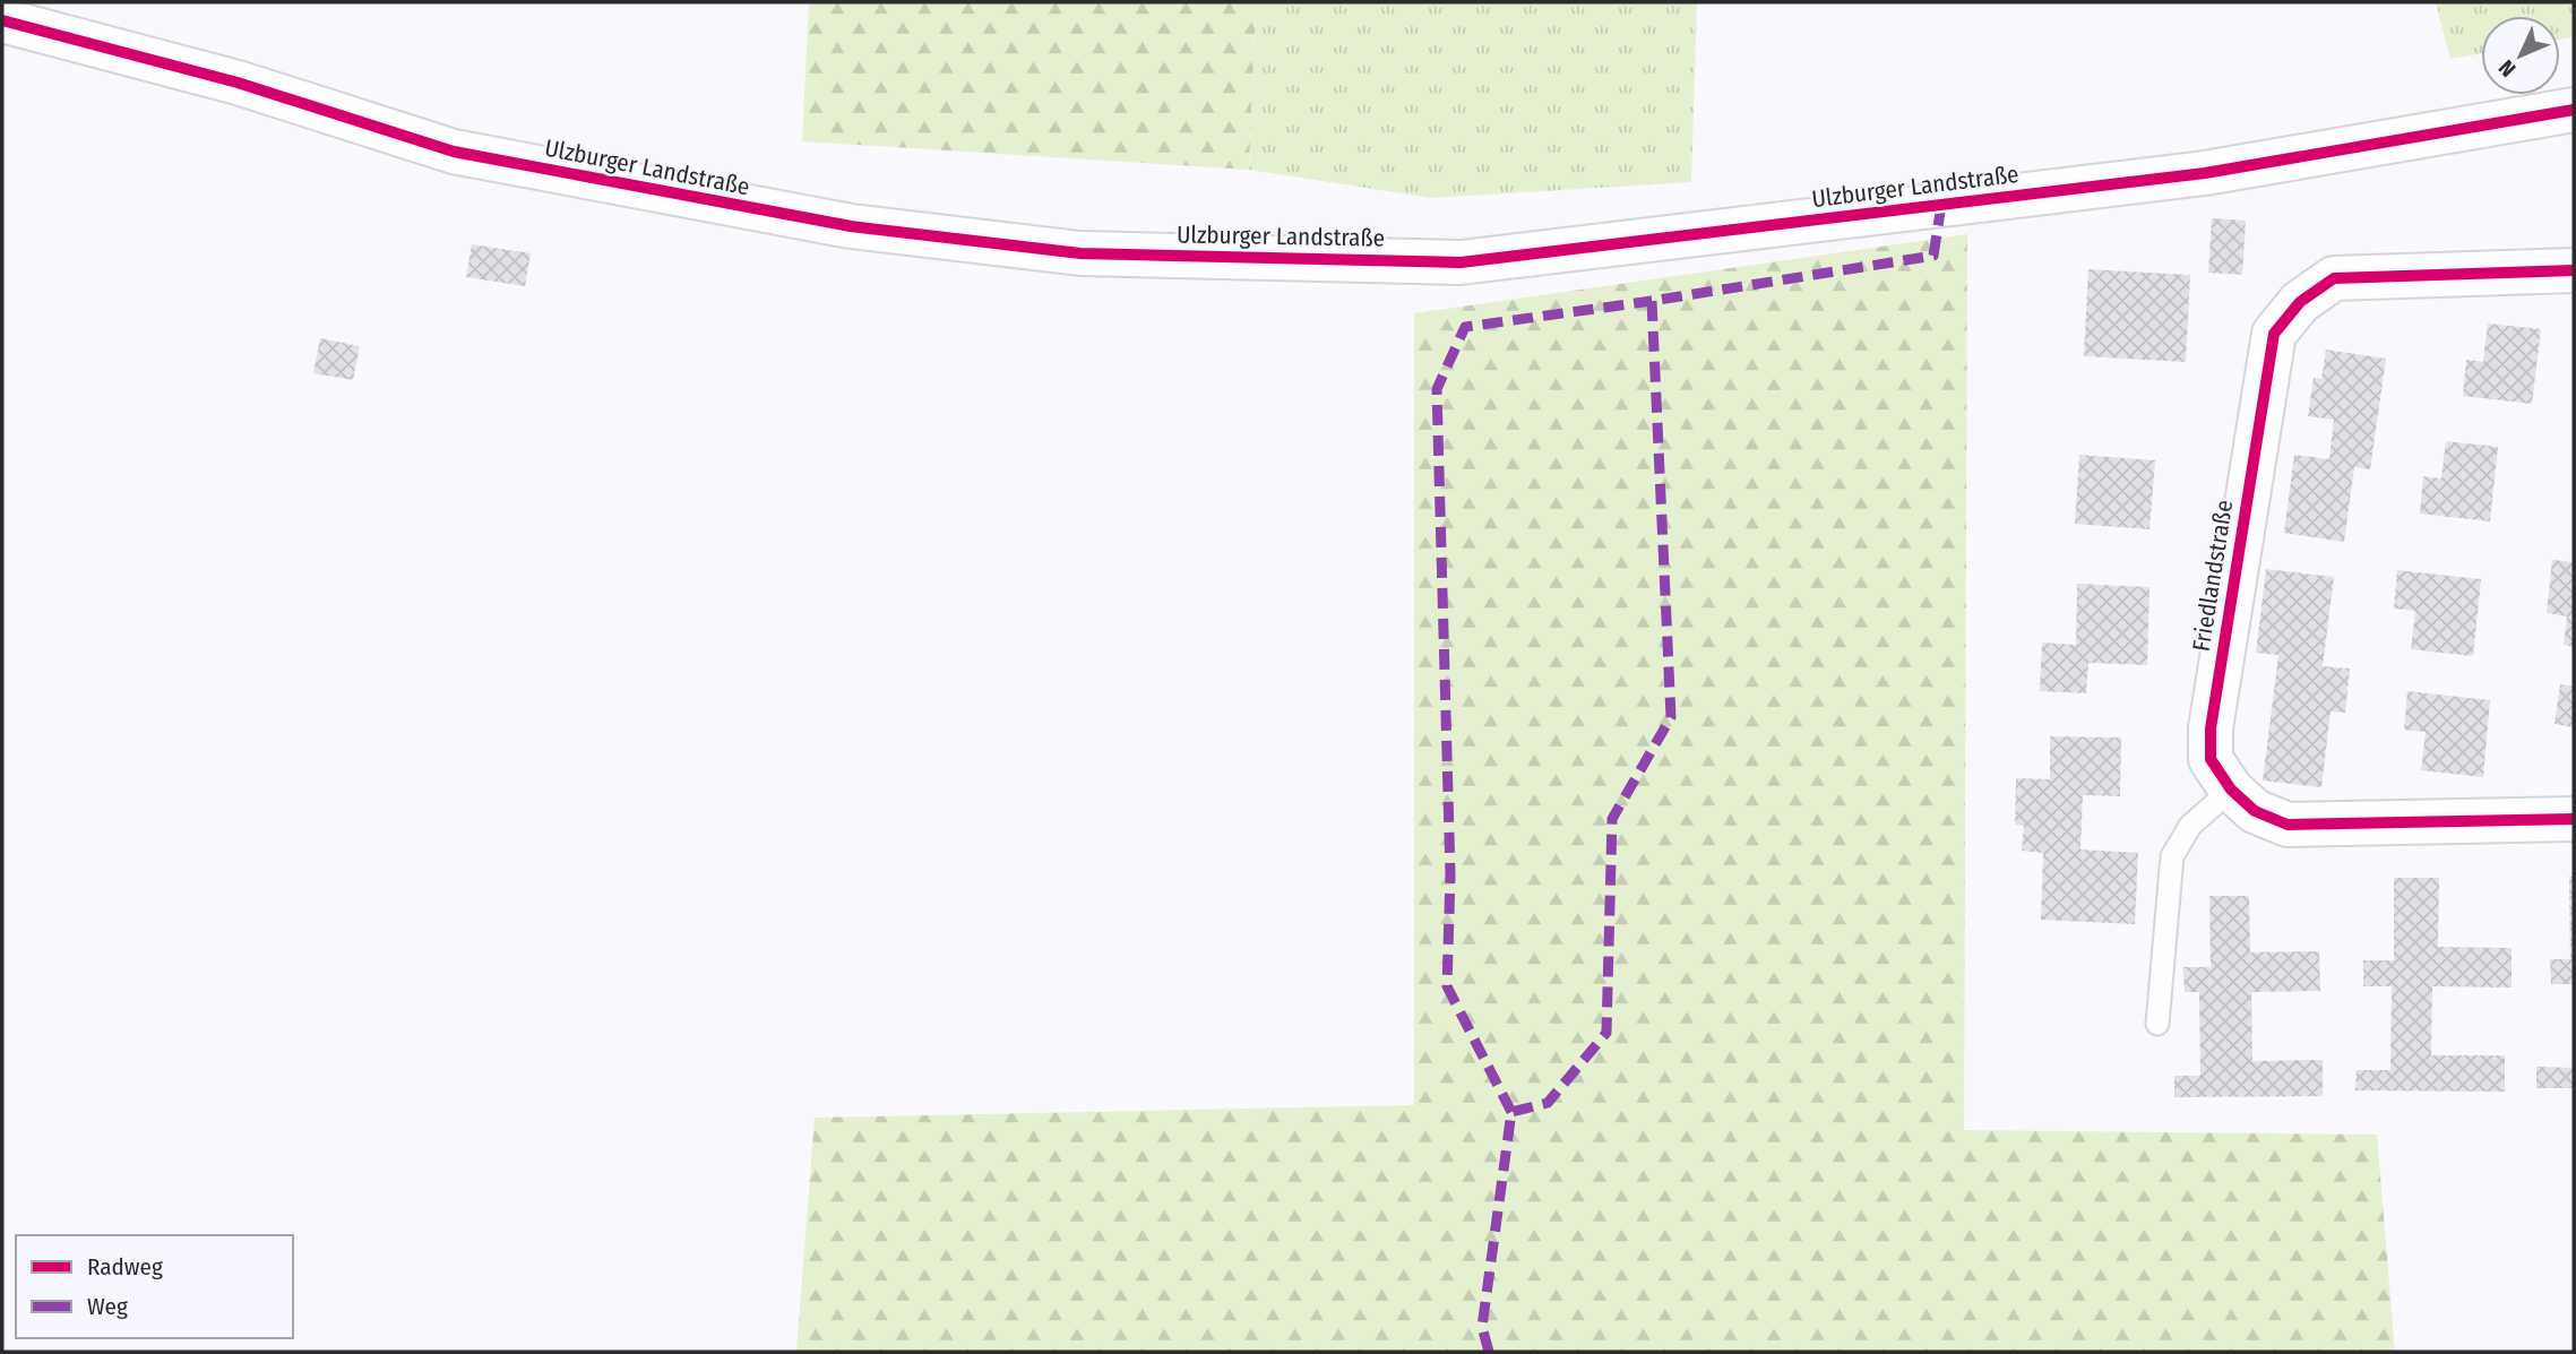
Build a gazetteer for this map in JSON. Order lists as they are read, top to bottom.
{
  "streets": {
    "street": ["Ulzburger Landstraße", "Friedlandstraße"]
  },
  "legend": ["Radweg", "Weg"],
  "north": "bottom left"
}
